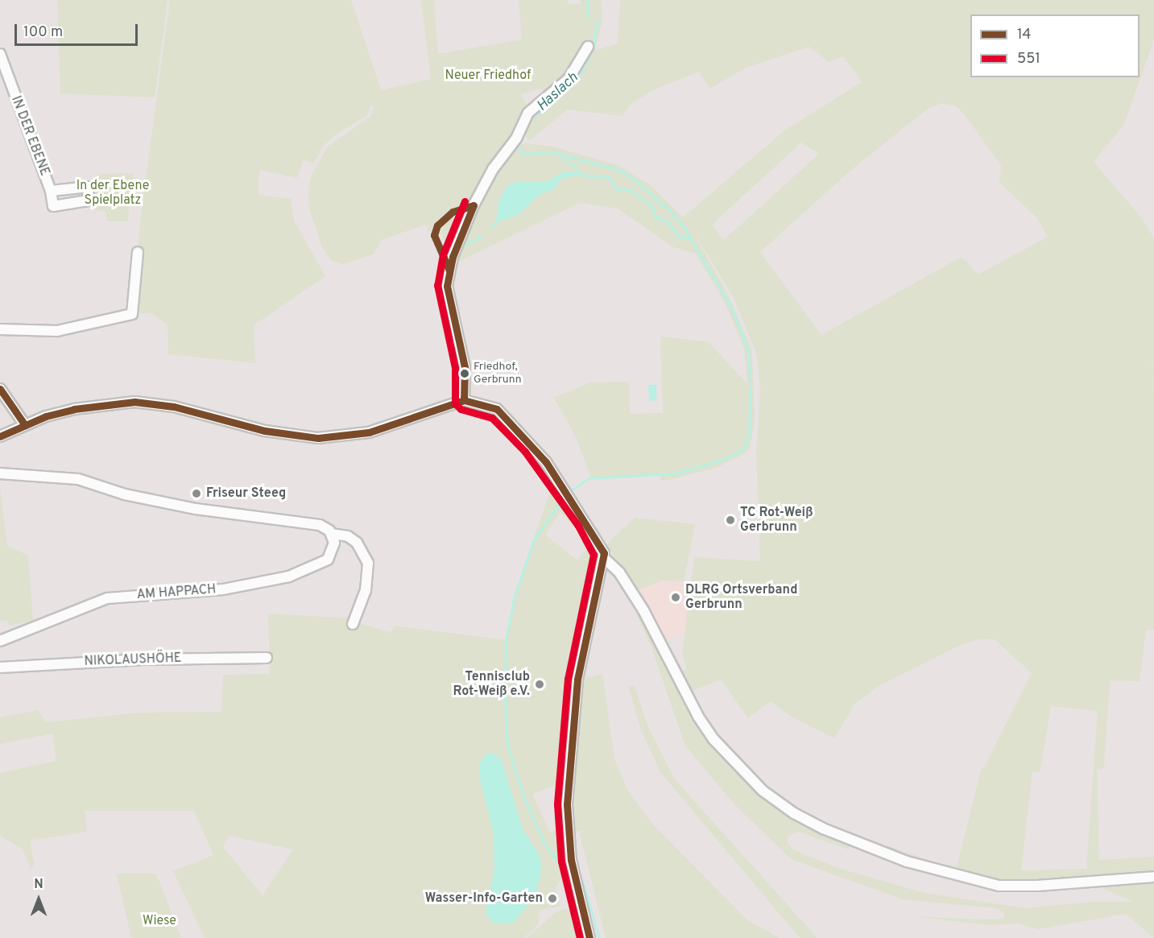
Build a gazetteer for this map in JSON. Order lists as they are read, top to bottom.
{
  "streets": {
    "street": ["IN DER EBENE", "AM HAPPACH", "NIKOLAUSHÖHE"]
  },
  "water": ["Haslach"],
  "parks": ["Neuer Friedhof", "In der Ebene Spielplatz", "Wiese"],
  "places": [
    "Friedhof, Gerbrunn",
    "Friseur Steeg",
    "TC Rot-Weiß Gerbrunn",
    "DLRG Ortsverband Gerbrunn",
    "Tennisclub Rot-Weiß e.V.",
    "Wasser-Info-Garten"
  ],
  "lines": ["transit line 551", "transit line 14"],
  "legend": ["14", "551"],
  "scale_bar": "100 m",
  "north": "top"
}
